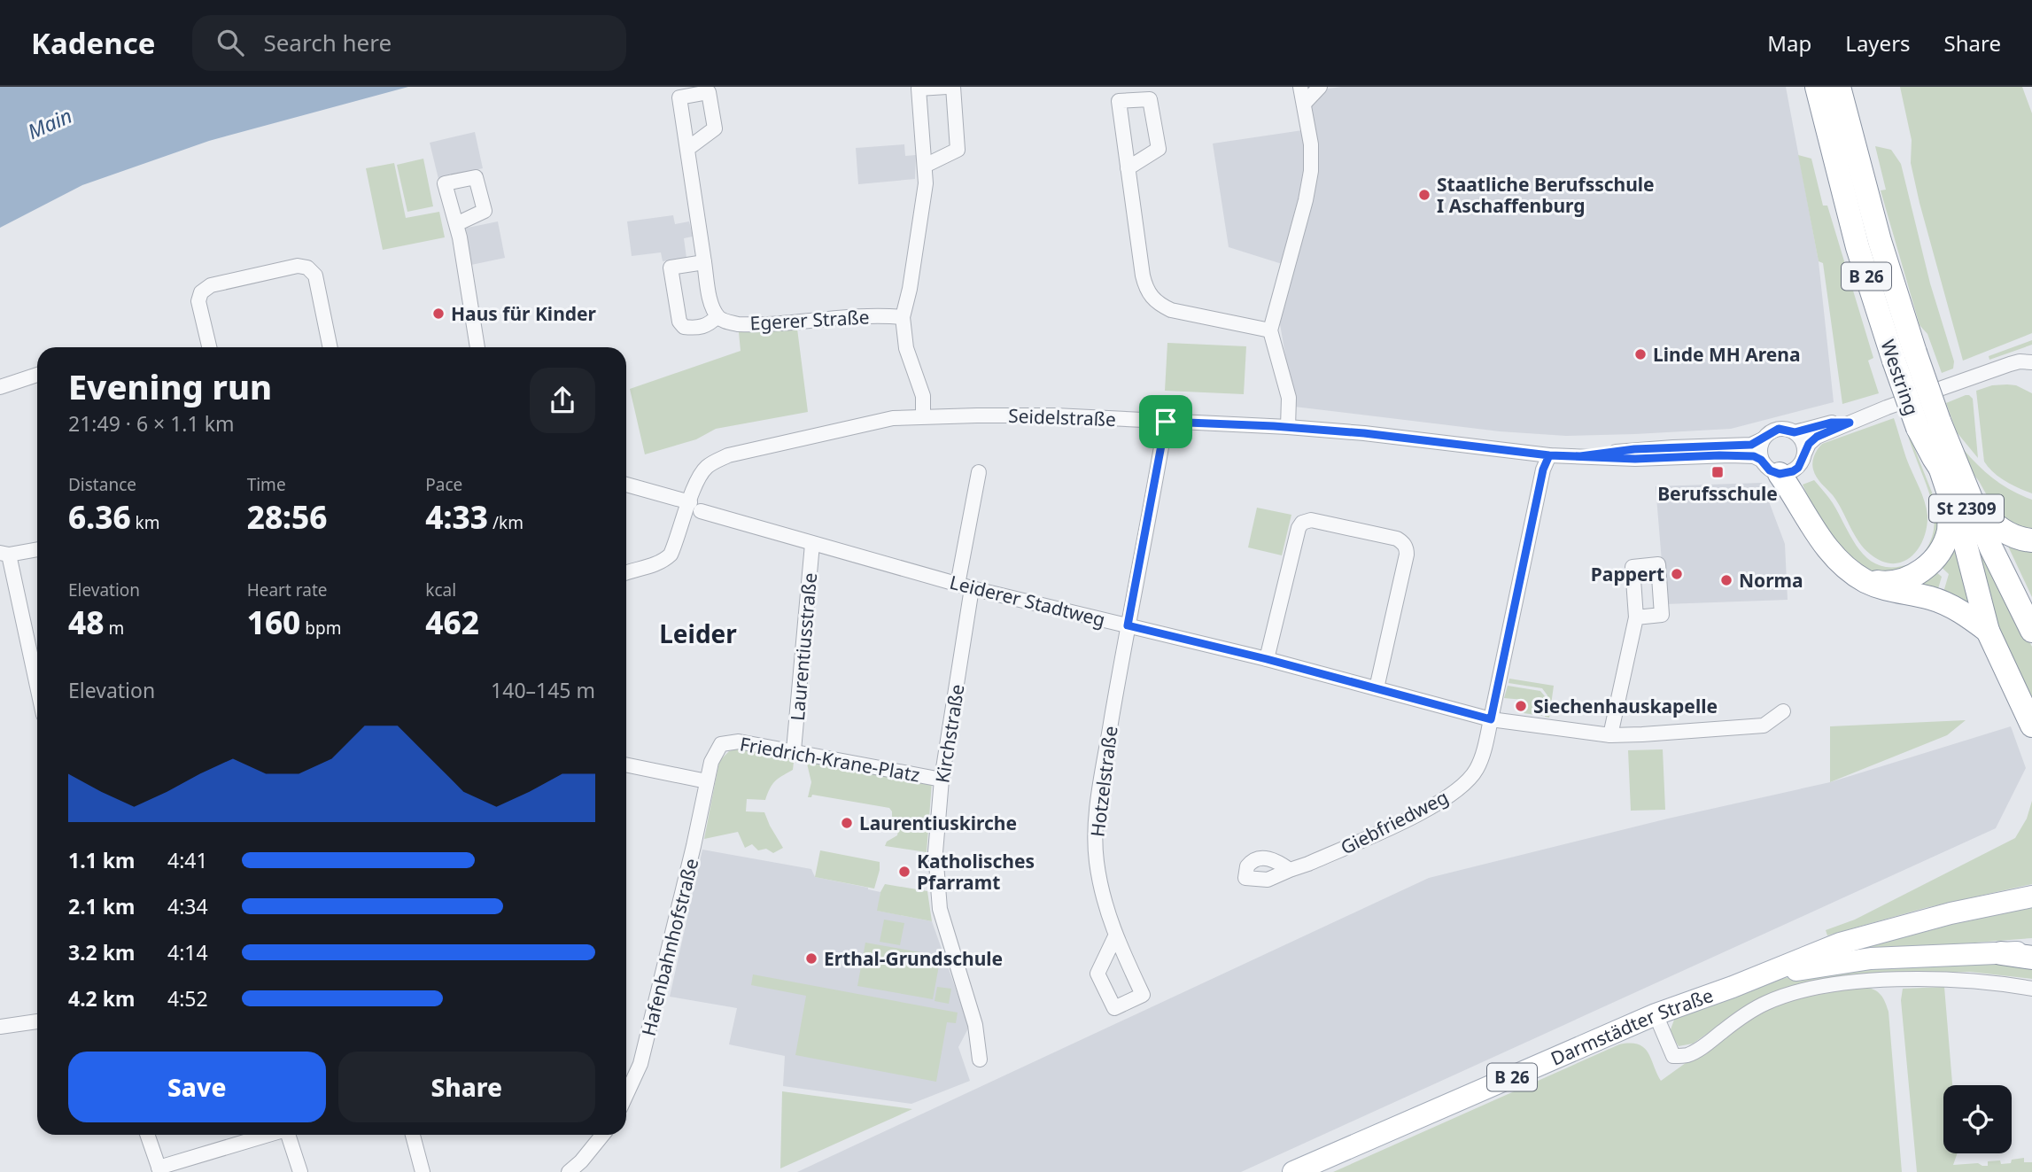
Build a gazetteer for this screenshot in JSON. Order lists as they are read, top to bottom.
{
  "streets": {
    "highway": ["B 26", "Westring", "St 2309"],
    "main road": ["Darmstädter Straße"],
    "street": [
      "Egerer Straße",
      "Seidelstraße",
      "Leiderer Stadtweg",
      "Laurentiusstraße",
      "Kirchstraße",
      "Friedrich-Krane-Platz",
      "Hotzelstraße",
      "Giebfriedweg",
      "Hafenbahnhofstraße"
    ]
  },
  "crossings": [
    ["B 26", "Westring"],
    ["B 26", "St 2309"],
    ["Seidelstraße", "Leiderer Stadtweg"],
    ["Seidelstraße", "Hotzelstraße"],
    ["Seidelstraße", "Giebfriedweg"],
    ["Leiderer Stadtweg", "Laurentiusstraße"],
    ["Leiderer Stadtweg", "Kirchstraße"],
    ["Leiderer Stadtweg", "Hotzelstraße"],
    ["Leiderer Stadtweg", "Giebfriedweg"],
    ["Laurentiusstraße", "Friedrich-Krane-Platz"],
    ["Kirchstraße", "Friedrich-Krane-Platz"],
    ["Friedrich-Krane-Platz", "Hafenbahnhofstraße"]
  ],
  "districts": ["Leider"],
  "water": ["Main"],
  "places": {
    "other": [
      "Staatliche Berufsschule I Aschaffenburg",
      "Haus für Kinder",
      "Linde MH Arena",
      "Pappert",
      "Norma",
      "Siechenhauskapelle",
      "Laurentiuskirche",
      "Katholisches Pfarramt",
      "Erthal-Grundschule"
    ],
    "transit": ["Berufsschule"]
  },
  "page": {
    "header": "Kadence",
    "search": "Search here",
    "nav": ["Map", "Layers", "Share"],
    "heading": ["Evening run", "21:49 · 6 × 1.1 km"],
    "stats": [
      ["Distance", "6.36 km"],
      ["Time", "28:56"],
      ["Pace", "4:33 /km"],
      ["Elevation", "48 m"],
      ["Heart rate", "160 bpm"],
      ["kcal", "462"]
    ],
    "chart": ["Elevation", "140–145 m"],
    "list": [
      {
        "name": "1.1 km",
        "note": "4:41"
      },
      {
        "name": "2.1 km",
        "note": "4:34"
      },
      {
        "name": "3.2 km",
        "note": "4:14"
      },
      {
        "name": "4.2 km",
        "note": "4:52"
      }
    ],
    "buttons": ["Save", "Share"]
  }
}
